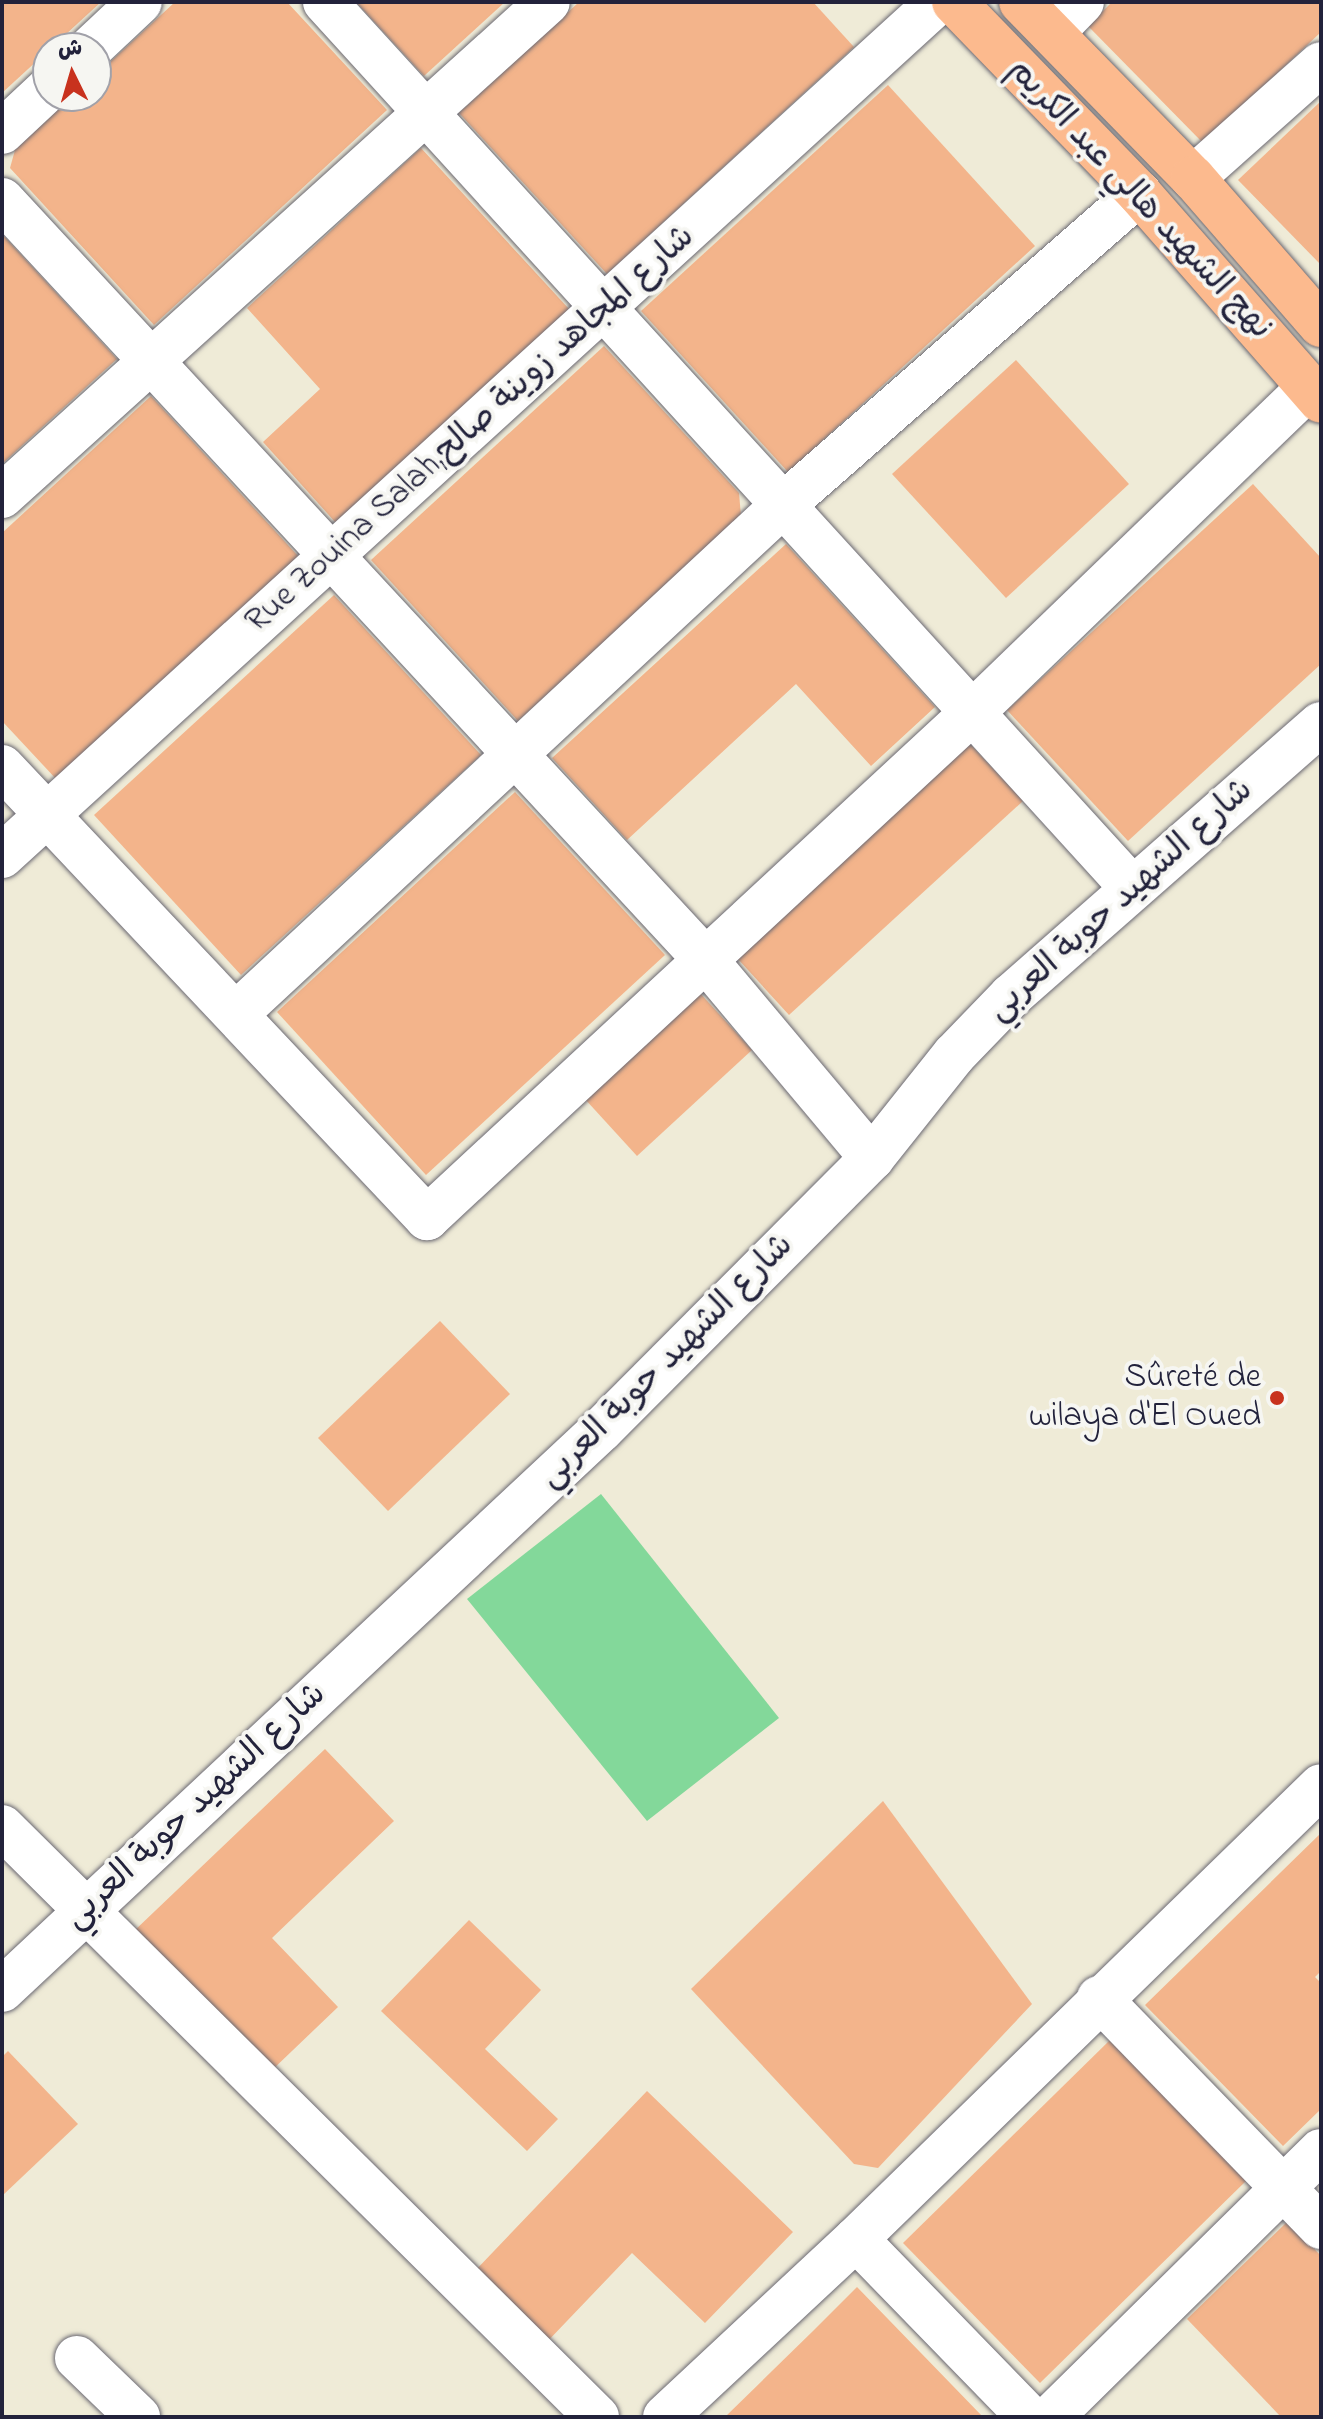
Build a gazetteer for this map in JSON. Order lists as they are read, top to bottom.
{
  "streets": {
    "main road": ["نهج الشهيد هالي عبد الكريم"],
    "street": ["Rue Zouina Salah,شارع المجاهد زوينة صالح", "شارع الشهيد حوبة العربي"]
  },
  "crossings": [
    ["نهج الشهيد هالي عبد الكريم", "Rue Zouina Salah,شارع المجاهد زوينة صالح"]
  ],
  "places": ["Sûreté de wilaya d'El Oued"],
  "north": "top"
}
